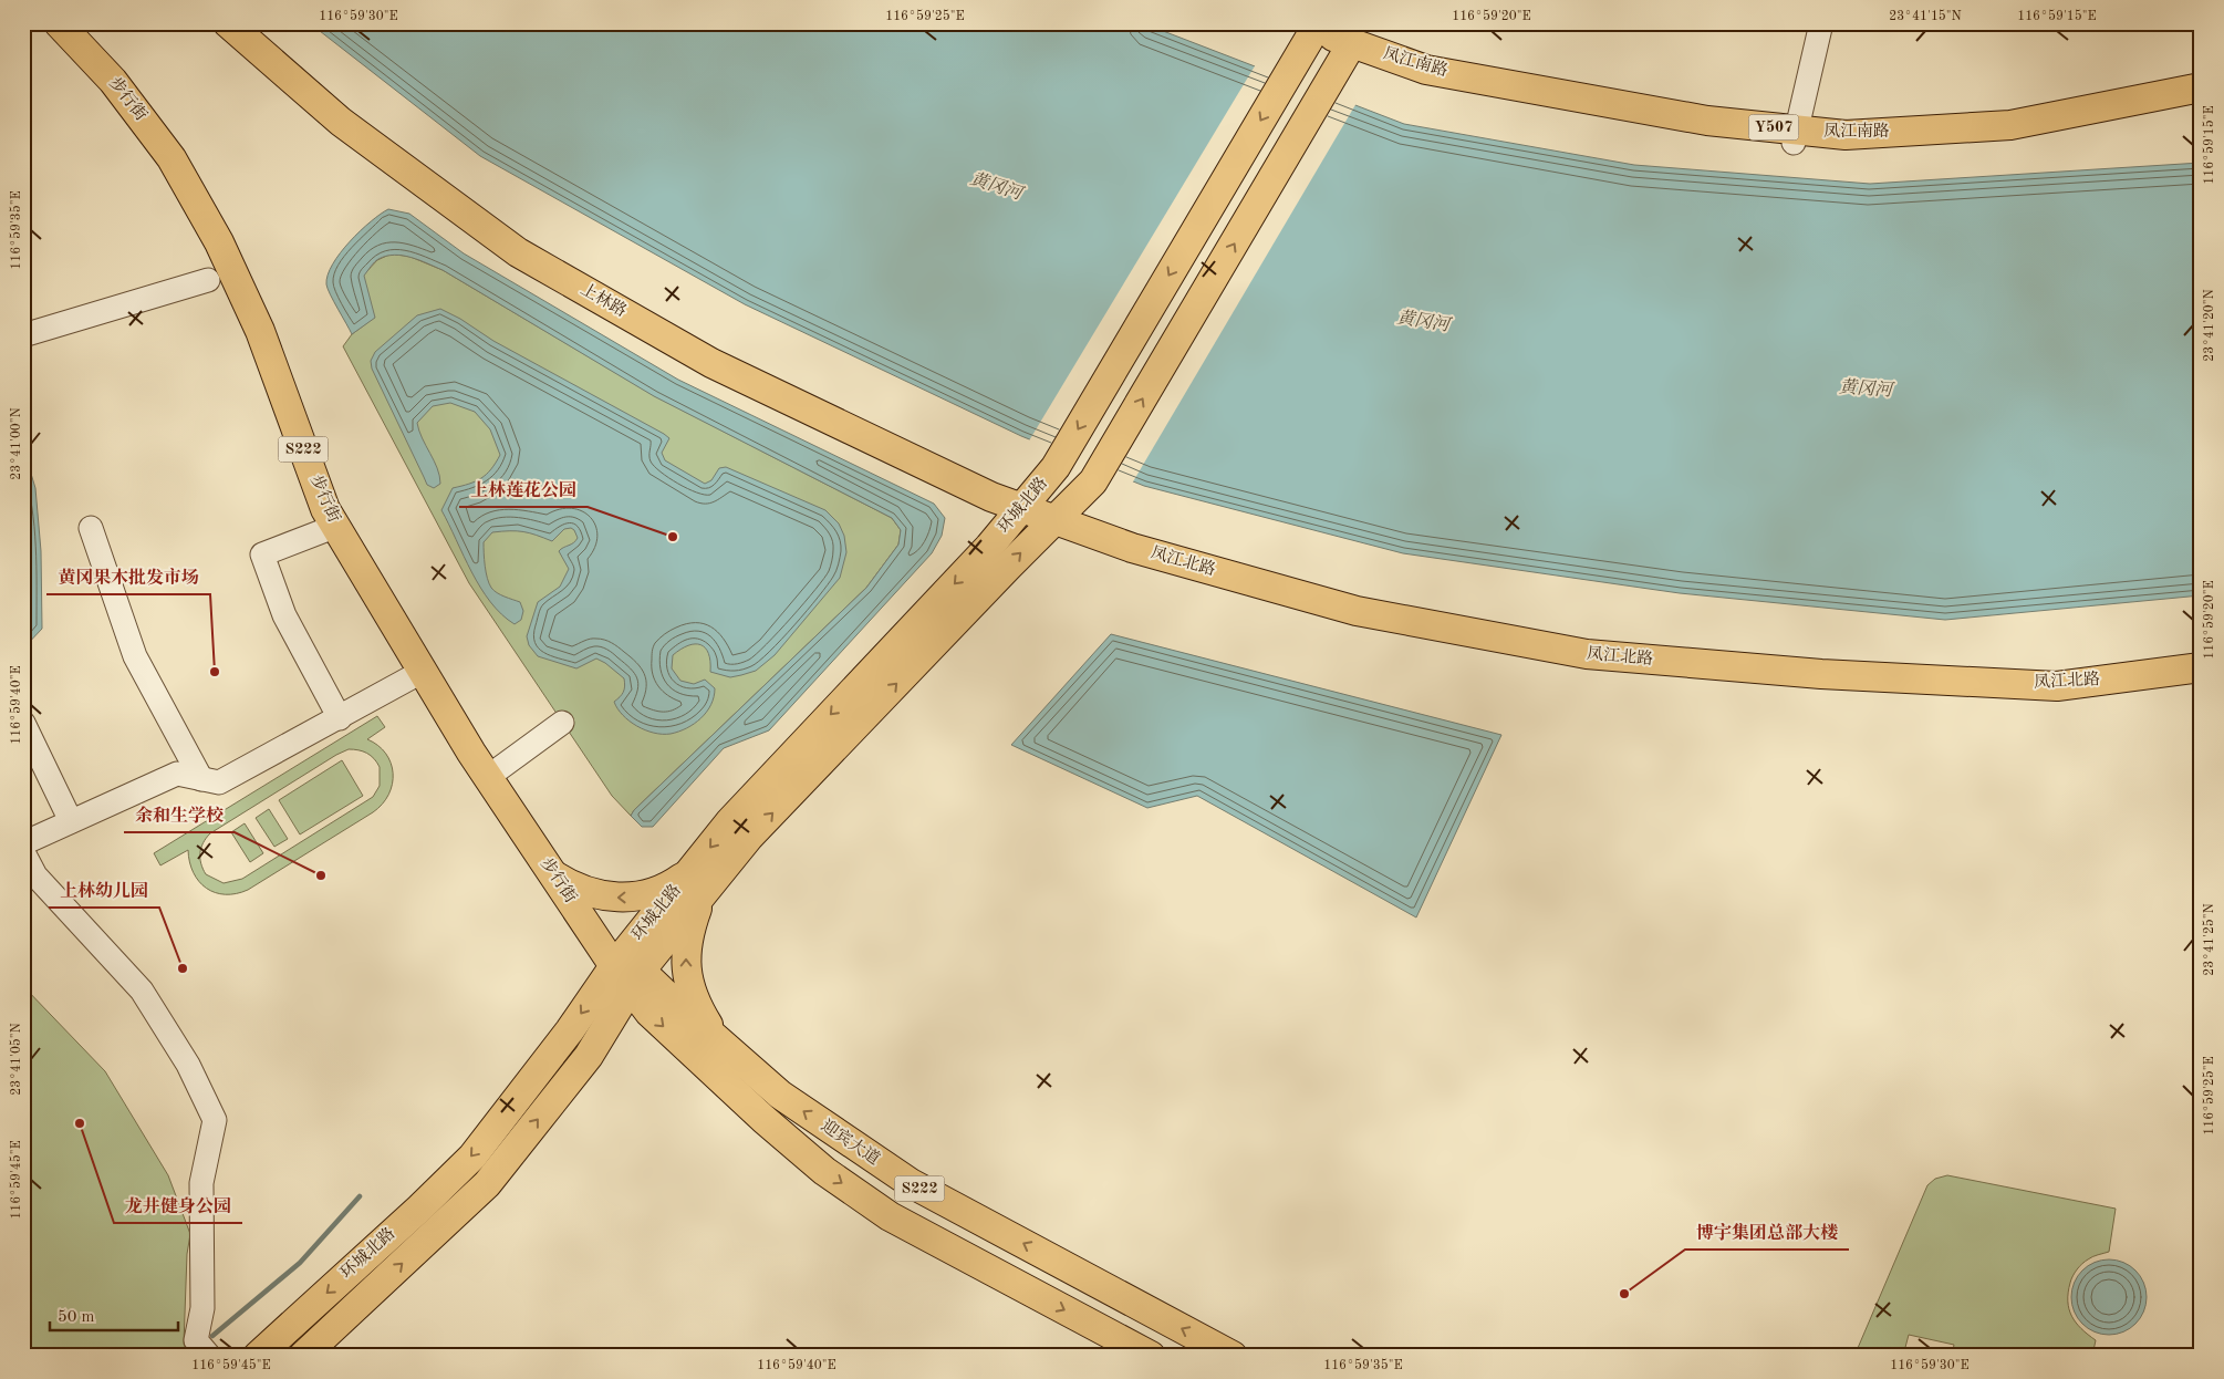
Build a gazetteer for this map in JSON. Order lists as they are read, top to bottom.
{
  "streets": {
    "main road": [
      "凤江南路",
      "步行街",
      "Y507",
      "上林路",
      "S222",
      "环城北路",
      "凤江北路",
      "迎宾大道"
    ]
  },
  "crossings": [
    ["凤江南路", "Y507"],
    ["凤江南路", "环城北路"],
    ["步行街", "环城北路"],
    ["步行街", "迎宾大道"],
    ["Y507", "环城北路"],
    ["上林路", "环城北路"],
    ["上林路", "凤江北路"],
    ["环城北路", "凤江北路"],
    ["环城北路", "迎宾大道"]
  ],
  "water": ["黄冈河"],
  "places": [
    "上林莲花公园",
    "黄冈果木批发市场",
    "余和生学校",
    "上林幼儿园",
    "龙井健身公园",
    "博宇集团总部大楼"
  ],
  "scale_bar": "50 m",
  "coordinates": [
    "116°59'30\"E",
    "116°59'25\"E",
    "116°59'20\"E",
    "23°41'15\"N",
    "116°59'15\"E",
    "116°59'35\"E",
    "23°41'20\"N",
    "23°41'00\"N",
    "116°59'40\"E",
    "23°41'25\"N",
    "23°41'05\"N",
    "116°59'45\"E"
  ]
}
